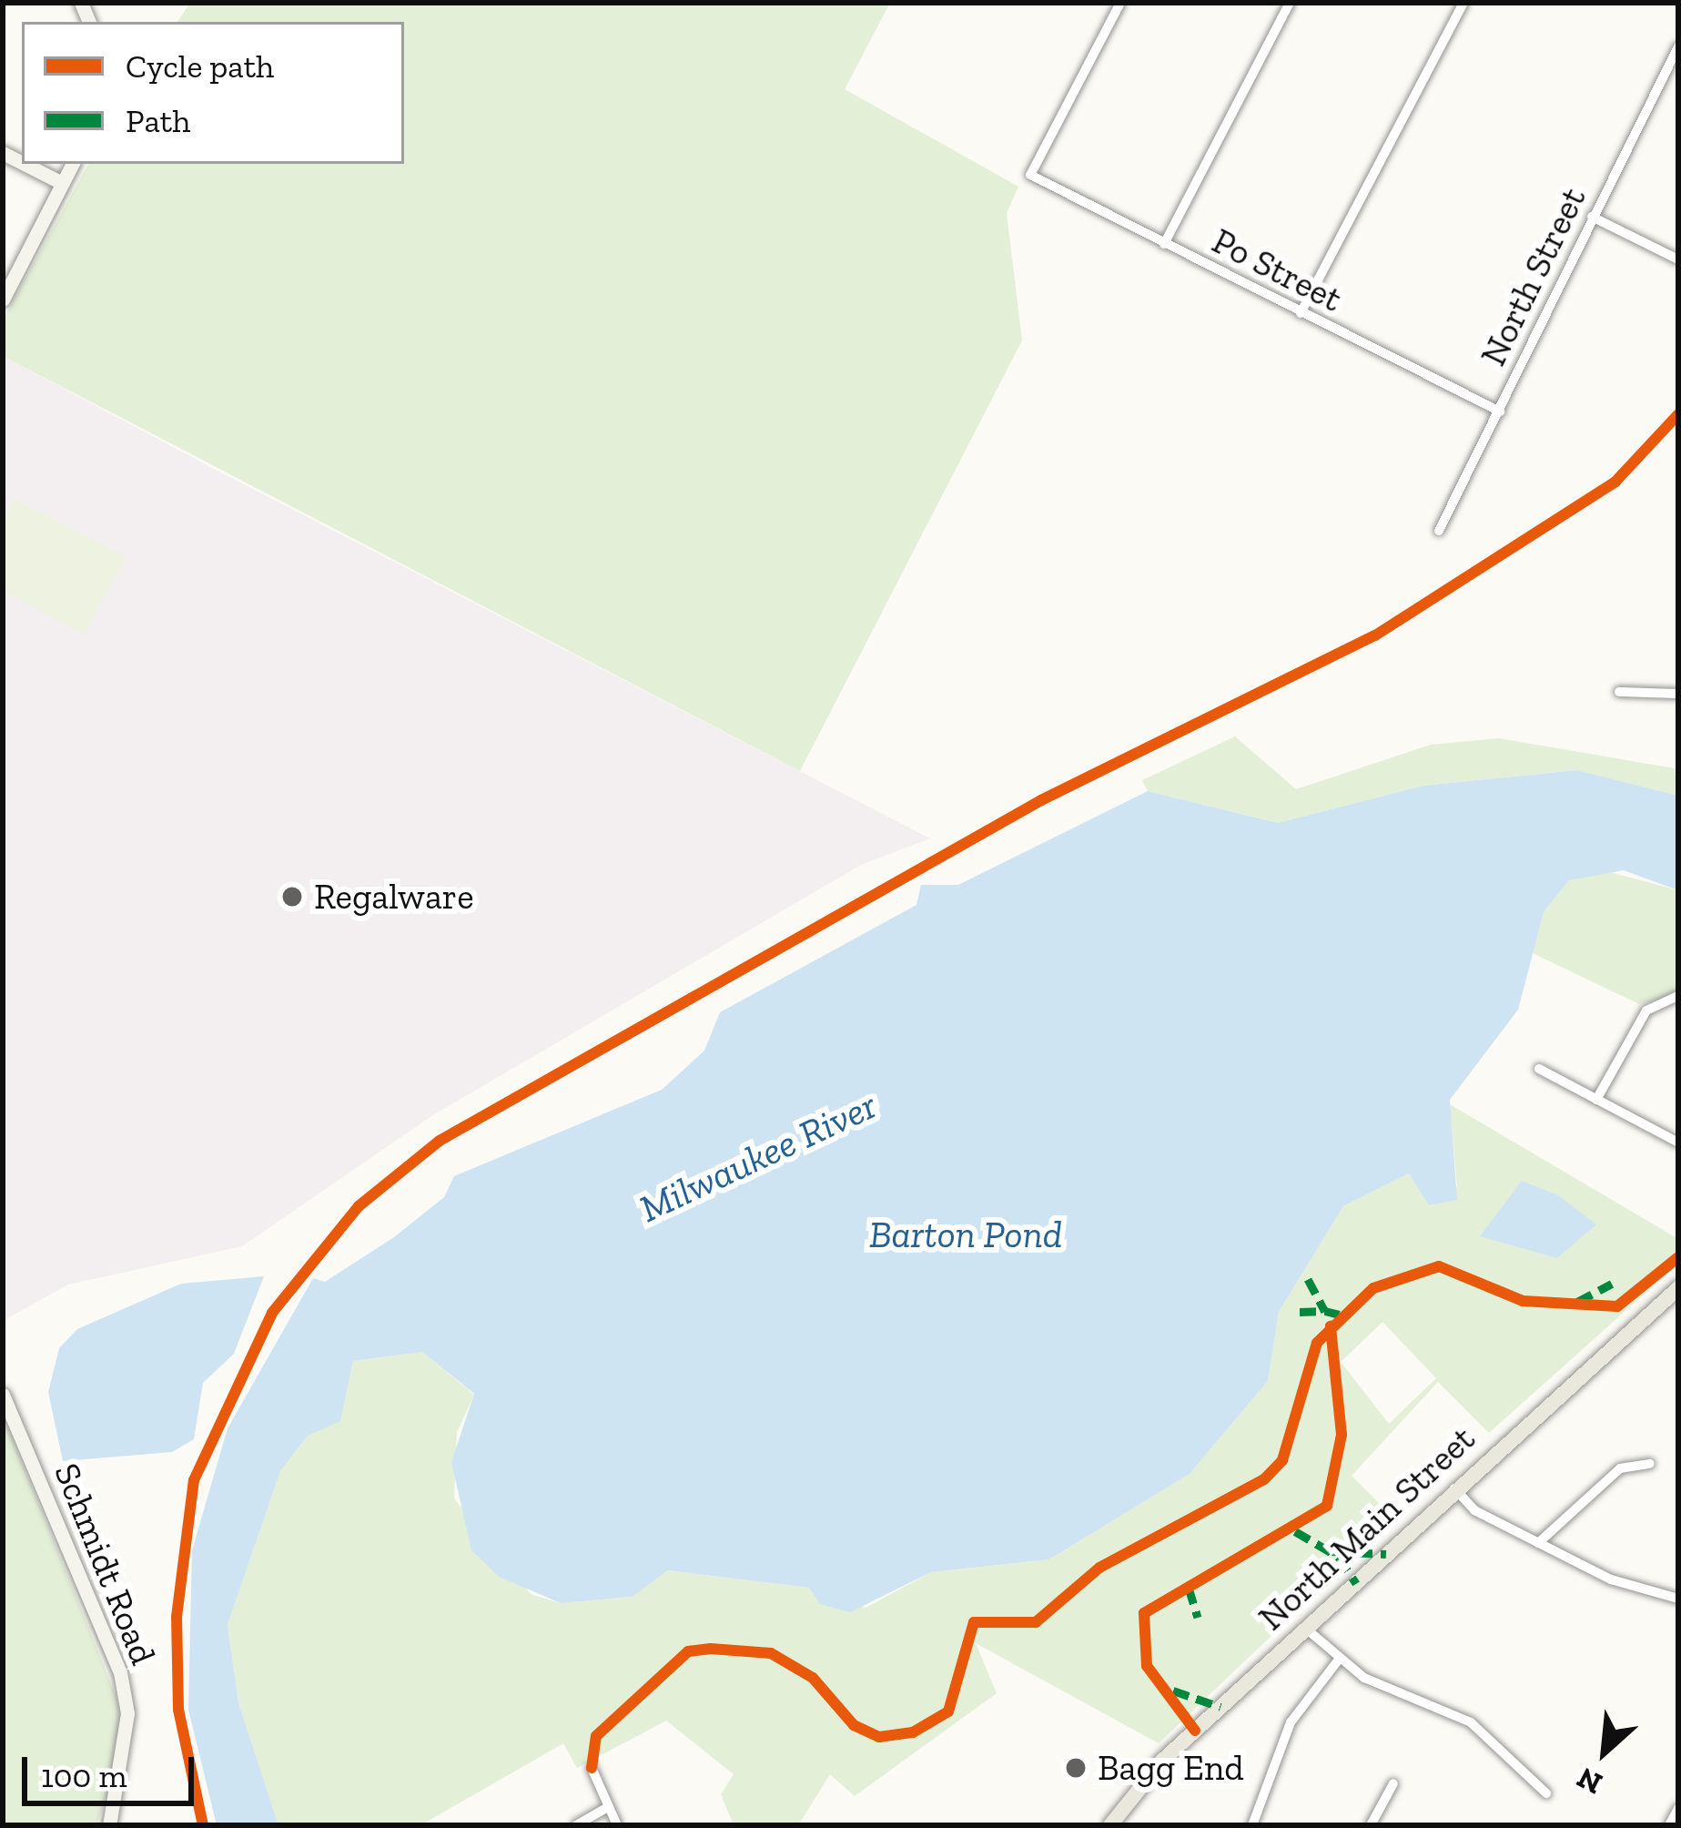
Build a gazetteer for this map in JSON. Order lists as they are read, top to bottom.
{
  "streets": {
    "main road": ["North Main Street"],
    "street": ["Po Street", "North Street", "Schmidt Road"]
  },
  "crossings": [
    ["Po Street", "North Street"]
  ],
  "water": ["Milwaukee River", "Barton Pond"],
  "places": ["Regalware", "Bagg End"],
  "legend": ["Cycle path", "Path"],
  "scale_bar": "100 m",
  "north": "bottom left"
}
